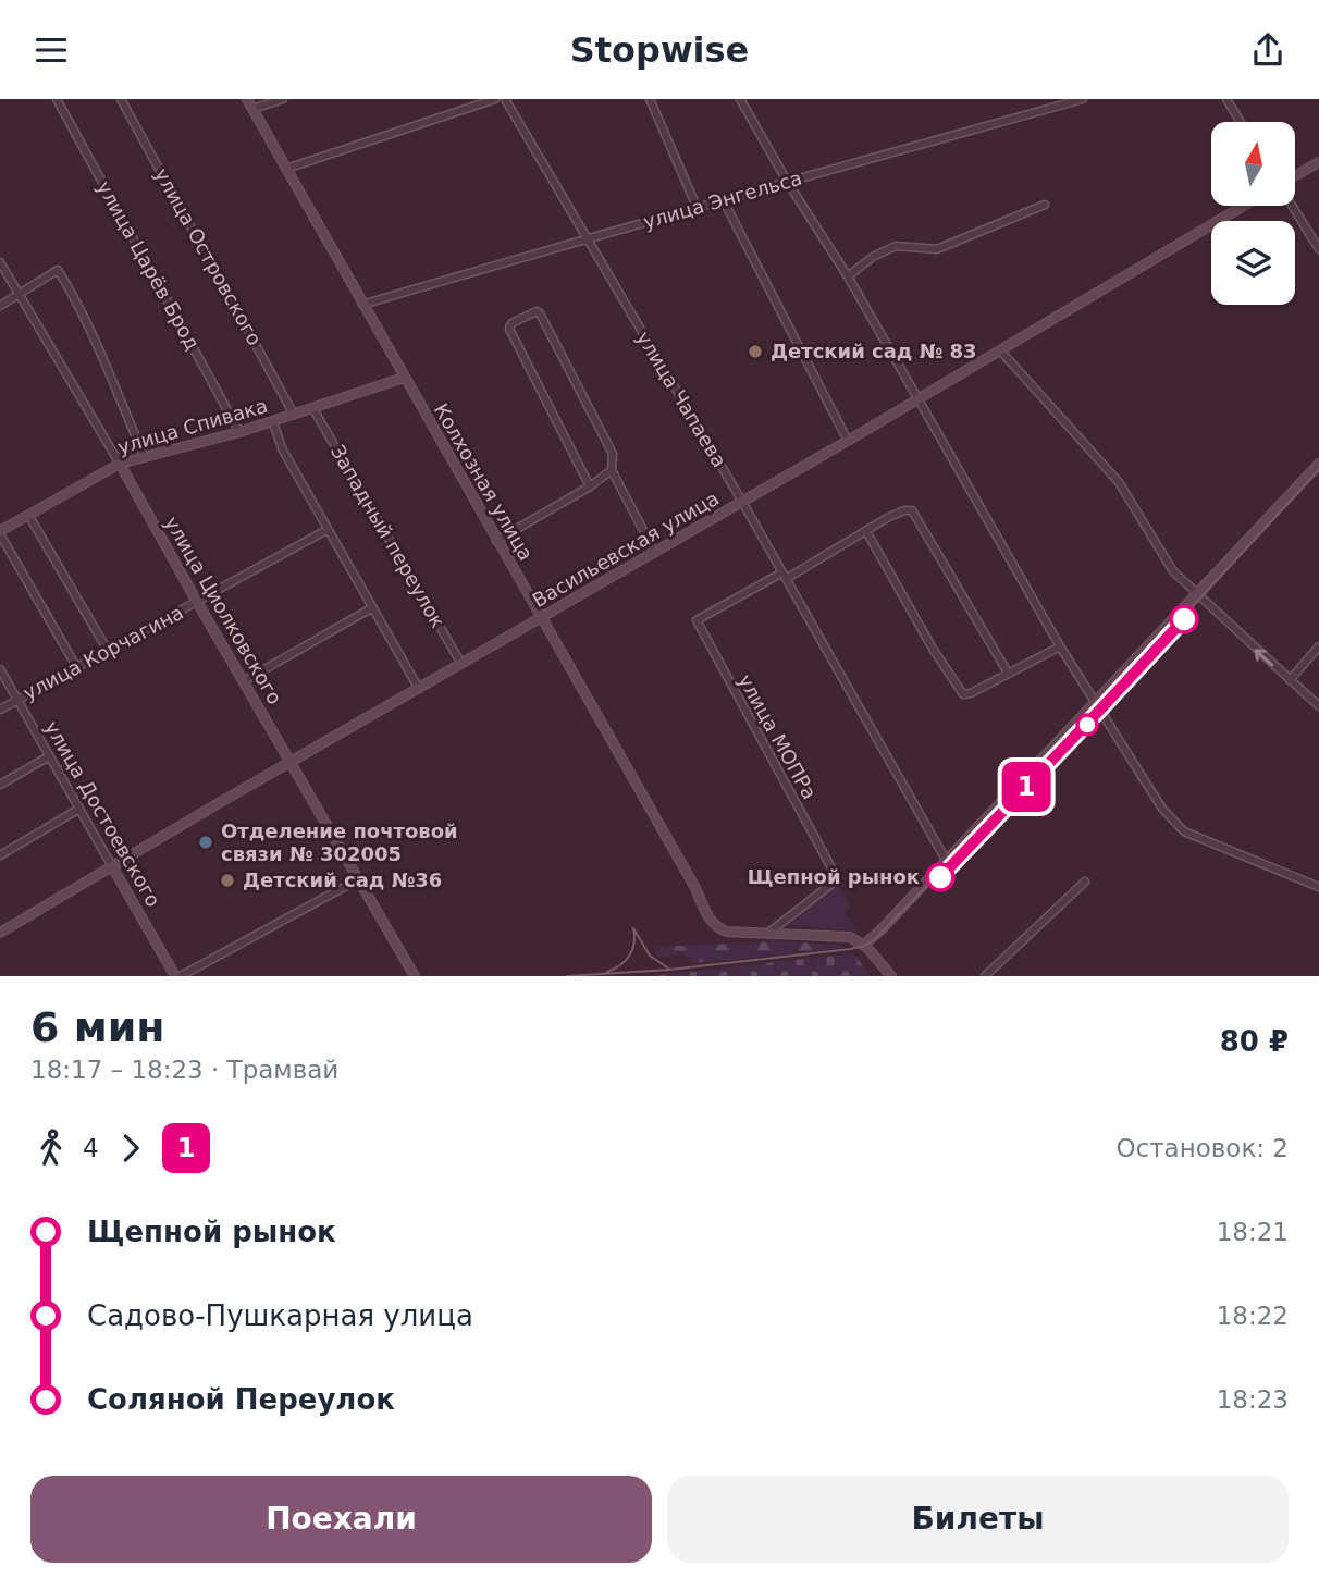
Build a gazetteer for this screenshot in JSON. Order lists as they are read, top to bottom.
{
  "streets": {
    "street": [
      "улица Энгельса",
      "улица Островского",
      "улица Царёв Брод",
      "улица Чапаева",
      "улица Спивака",
      "Колхозная улица",
      "Западный переулок",
      "Васильевская улица",
      "улица Циолковского",
      "улица Корчагина",
      "улица МОПРа",
      "улица Достоевского"
    ]
  },
  "crossings": [
    ["улица Энгельса", "улица Чапаева"],
    ["улица Энгельса", "Колхозная улица"],
    ["улица Островского", "улица Спивака"],
    ["улица Царёв Брод", "улица Спивака"],
    ["улица Чапаева", "Васильевская улица"],
    ["улица Чапаева", "улица МОПРа"],
    ["улица Спивака", "Колхозная улица"],
    ["улица Спивака", "Западный переулок"],
    ["улица Спивака", "улица Циолковского"],
    ["Колхозная улица", "Васильевская улица"],
    ["Колхозная улица", "улица МОПРа"],
    ["Западный переулок", "Васильевская улица"],
    ["Васильевская улица", "улица Циолковского"],
    ["Васильевская улица", "улица Достоевского"],
    ["улица Циолковского", "улица Корчагина"],
    ["улица Корчагина", "улица Достоевского"]
  ],
  "places": [
    "Детский сад № 83",
    "Отделение почтовой связи № 302005",
    "Щепной рынок",
    "Детский сад №36"
  ],
  "lines": ["tram line 1"],
  "north": "top",
  "page": {
    "header": "Stopwise",
    "on_map": "1",
    "heading": ["6 мин", "18:17 – 18:23 · Трамвай", "80 ₽"],
    "legs": ["4", "1", "Остановок: 2"],
    "list": [
      {
        "name": "Щепной рынок",
        "value": "18:21"
      },
      {
        "name": "Садово-Пушкарная улица",
        "value": "18:22"
      },
      {
        "name": "Соляной Переулок",
        "value": "18:23"
      }
    ],
    "buttons": ["Поехали", "Билеты"]
  }
}
